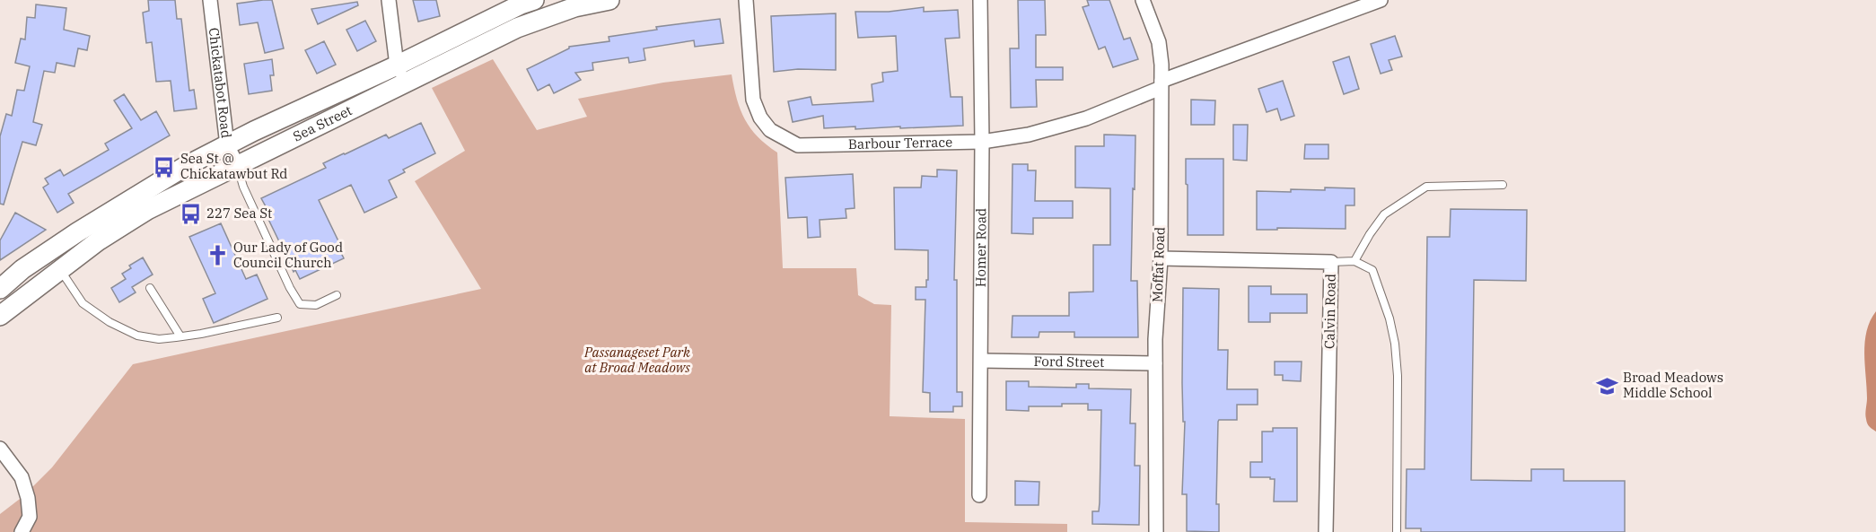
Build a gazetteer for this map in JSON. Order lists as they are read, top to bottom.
{
  "streets": {
    "main road": ["Sea Street"],
    "street": [
      "Chickatabot Road",
      "Barbour Terrace",
      "Homer Road",
      "Moffat Road",
      "Calvin Road",
      "Ford Street"
    ]
  },
  "crossings": [
    ["Chickatabot Road", "Sea Street"],
    ["Barbour Terrace", "Homer Road"],
    ["Barbour Terrace", "Moffat Road"],
    ["Homer Road", "Ford Street"],
    ["Moffat Road", "Calvin Road"],
    ["Moffat Road", "Ford Street"]
  ],
  "parks": ["Passanageset Park at Broad Meadows"],
  "places": {
    "bus stop": ["Sea St @ Chickatawbut Rd", "227 Sea St"],
    "church": ["Our Lady of Good Council Church"],
    "school or university": ["Broad Meadows Middle School"]
  }
}
